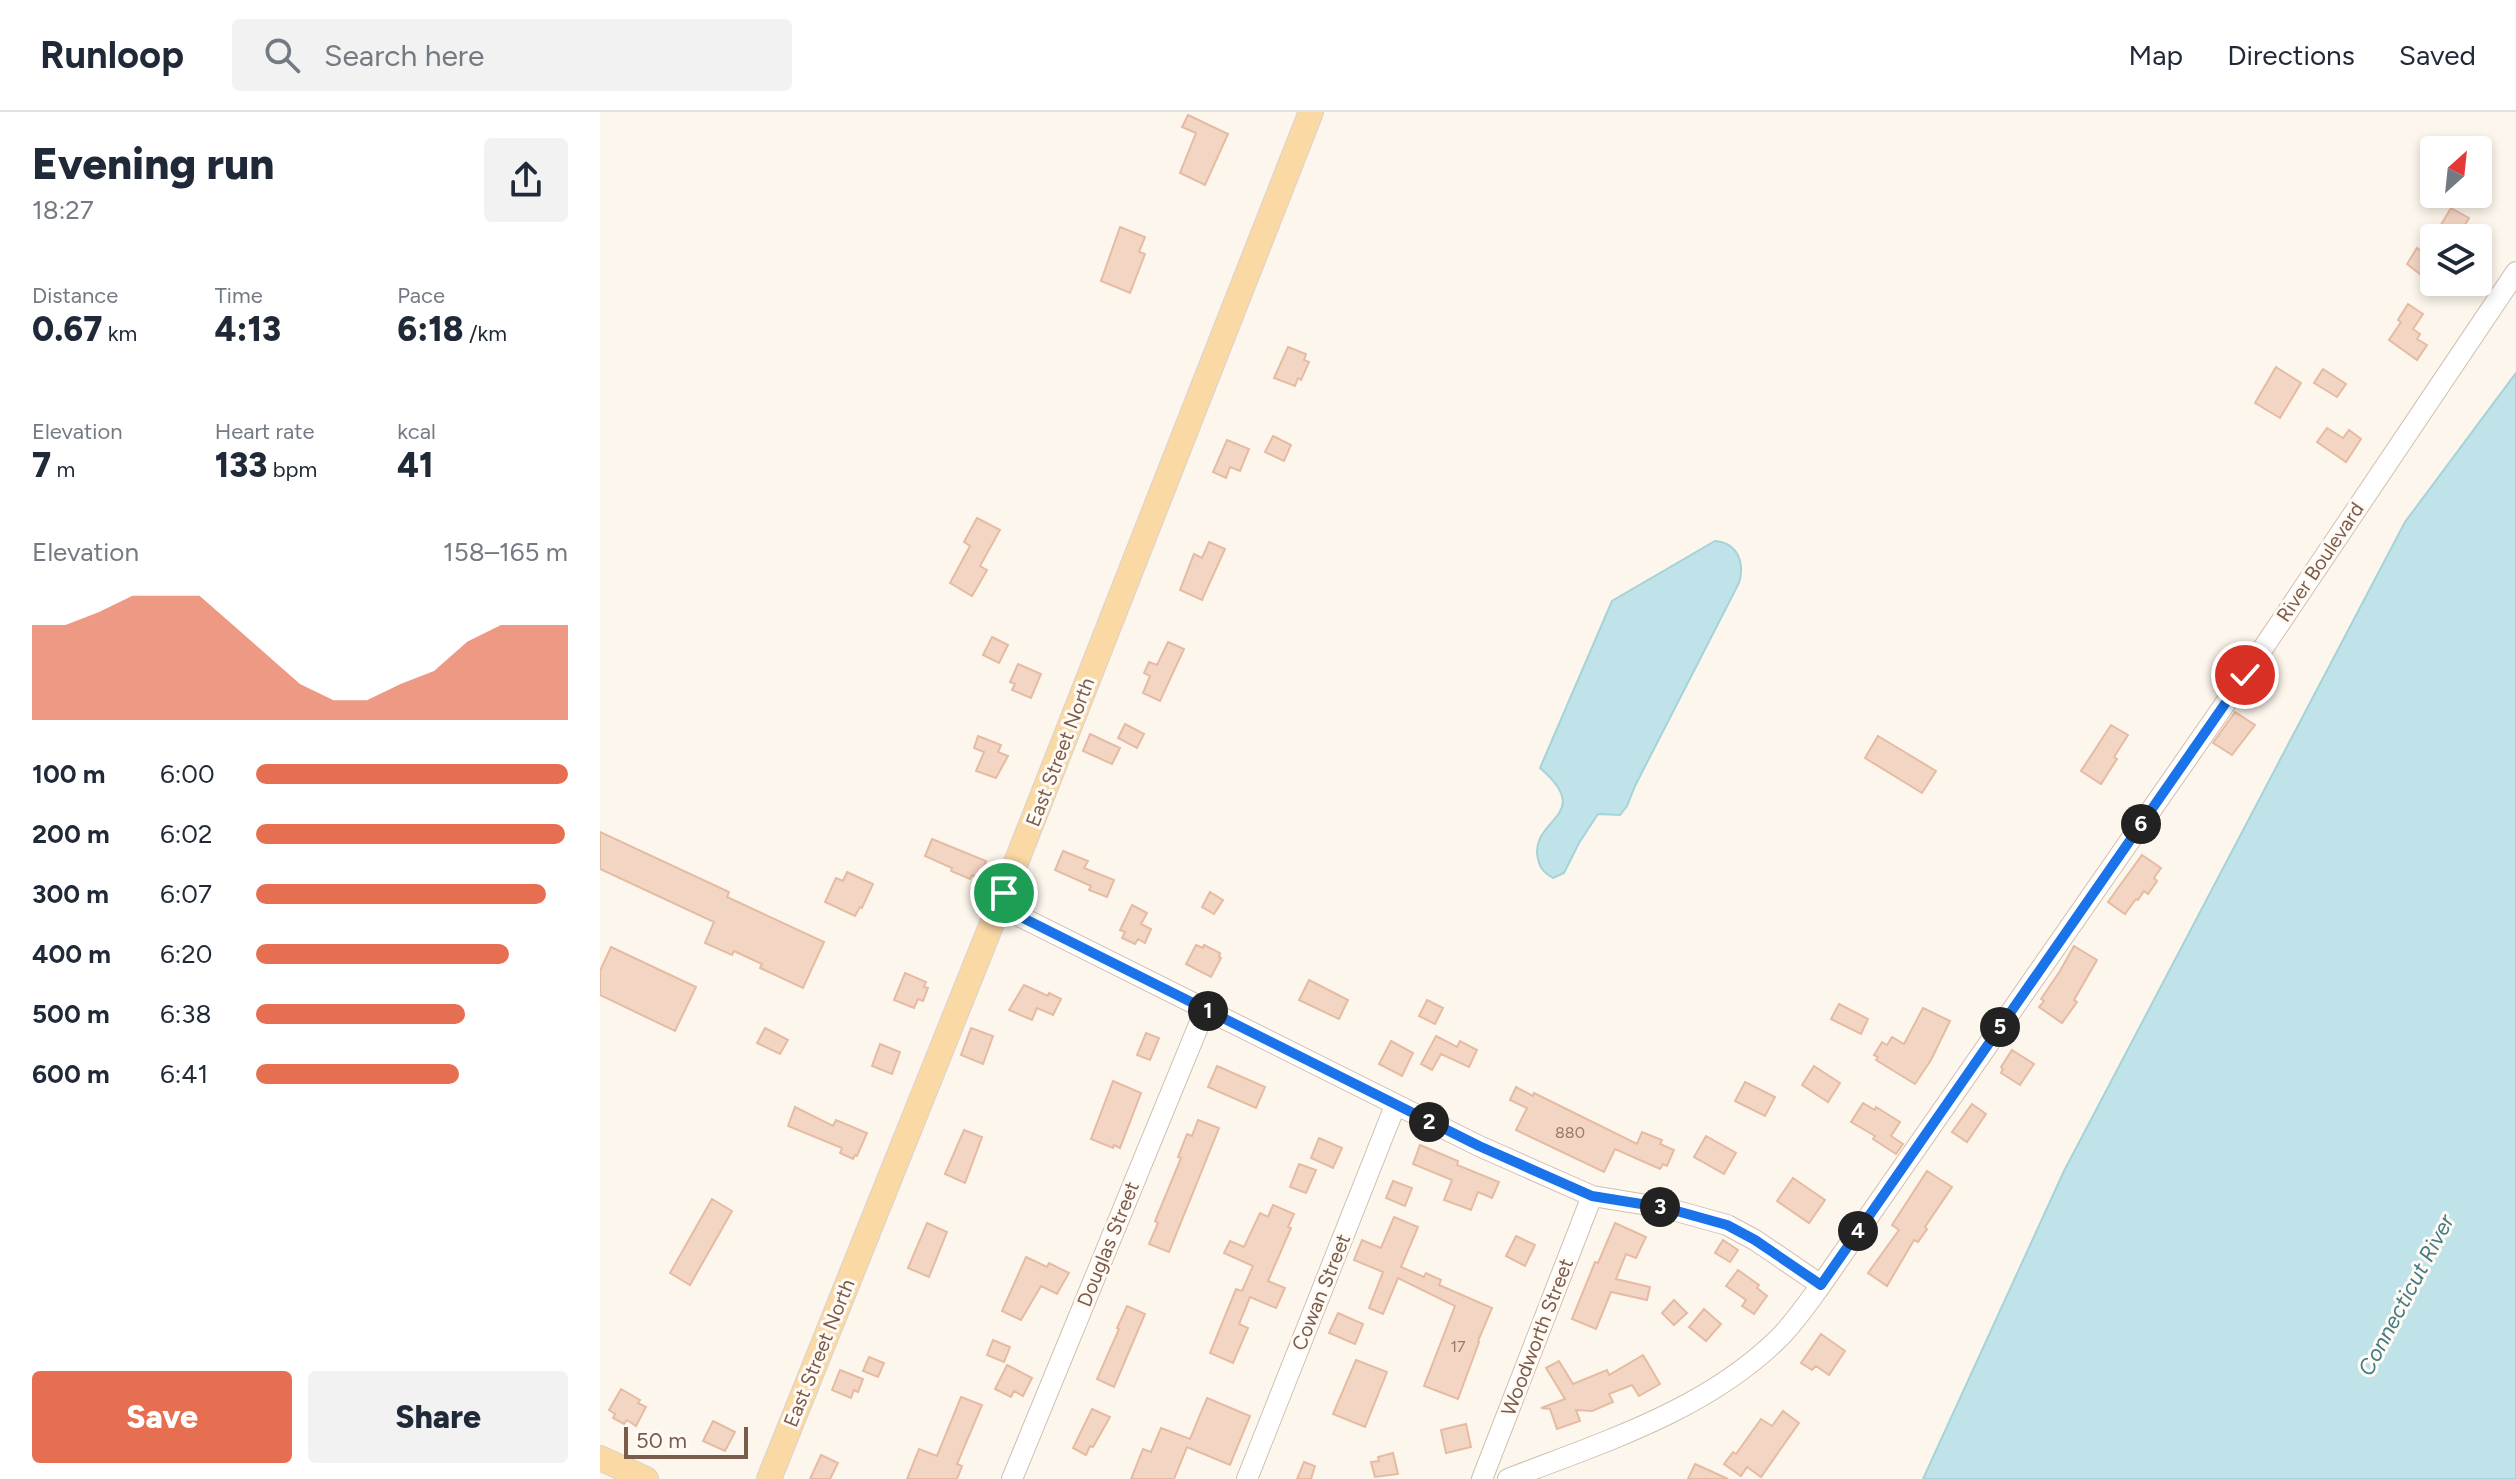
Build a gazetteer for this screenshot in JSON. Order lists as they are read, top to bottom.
{
  "streets": {
    "main road": ["East Street North"],
    "street": [
      "River Boulevard",
      "Douglas Street",
      "Cowan Street",
      "Woodworth Street"
    ]
  },
  "water": ["Connecticut River"],
  "house_numbers": ["880", "17"],
  "scale_bar": "50 m",
  "north": "top right",
  "page": {
    "header": "Runloop",
    "search": "Search here",
    "nav": ["Map", "Directions", "Saved"],
    "heading": ["Evening run", "18:27"],
    "stats": [
      ["Distance", "0.67 km"],
      ["Time", "4:13"],
      ["Pace", "6:18 /km"],
      ["Elevation", "7 m"],
      ["Heart rate", "133 bpm"],
      ["kcal", "41"]
    ],
    "chart": ["Elevation", "158–165 m"],
    "list": [
      {
        "name": "100 m",
        "note": "6:00"
      },
      {
        "name": "200 m",
        "note": "6:02"
      },
      {
        "name": "300 m",
        "note": "6:07"
      },
      {
        "name": "400 m",
        "note": "6:20"
      },
      {
        "name": "500 m",
        "note": "6:38"
      },
      {
        "name": "600 m",
        "note": "6:41"
      }
    ],
    "pins": [
      "6",
      "1",
      "5",
      "2",
      "3",
      "4"
    ],
    "buttons": ["Save", "Share"],
    "scale": "50 m"
  }
}
